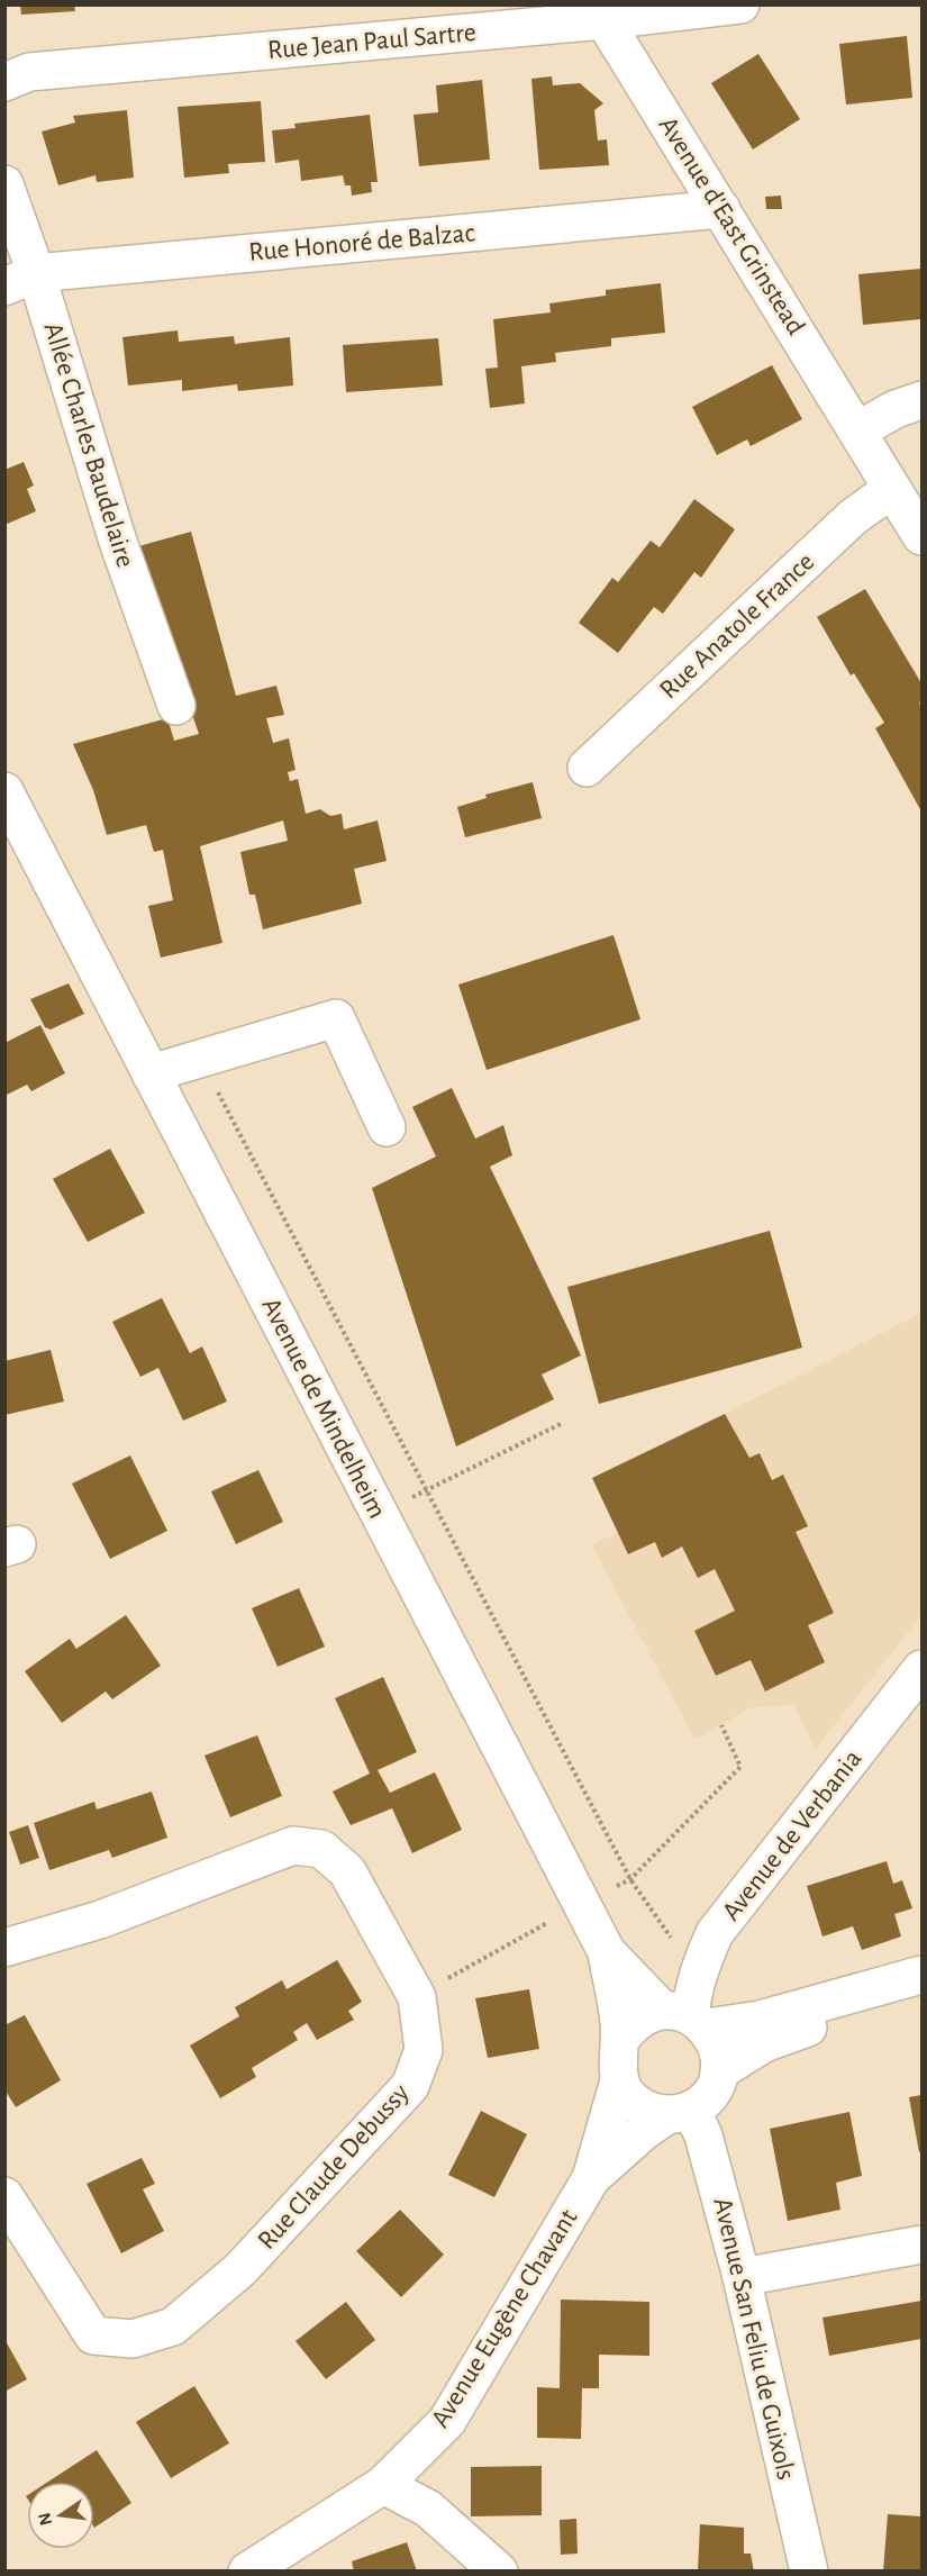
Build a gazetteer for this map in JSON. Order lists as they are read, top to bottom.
{
  "streets": {
    "street": [
      "Rue Jean Paul Sartre",
      "Avenue d'East Grinstead",
      "Rue Honoré de Balzac",
      "Allée Charles Baudelaire",
      "Rue Anatole France",
      "Avenue de Mindelheim",
      "Avenue de Verbania",
      "Rue Claude Debussy",
      "Avenue Eugène Chavant",
      "Avenue San Feliu de Guixols"
    ]
  },
  "crossings": [
    ["Rue Jean Paul Sartre", "Avenue d'East Grinstead"],
    ["Avenue d'East Grinstead", "Rue Honoré de Balzac"],
    ["Avenue d'East Grinstead", "Rue Anatole France"],
    ["Rue Honoré de Balzac", "Allée Charles Baudelaire"],
    ["Avenue de Mindelheim", "Avenue de Verbania"],
    ["Avenue de Mindelheim", "Avenue Eugène Chavant"],
    ["Avenue de Mindelheim", "Avenue San Feliu de Guixols"],
    ["Avenue de Verbania", "Avenue Eugène Chavant"],
    ["Avenue de Verbania", "Avenue San Feliu de Guixols"],
    ["Avenue Eugène Chavant", "Avenue San Feliu de Guixols"]
  ],
  "north": "left"
}
